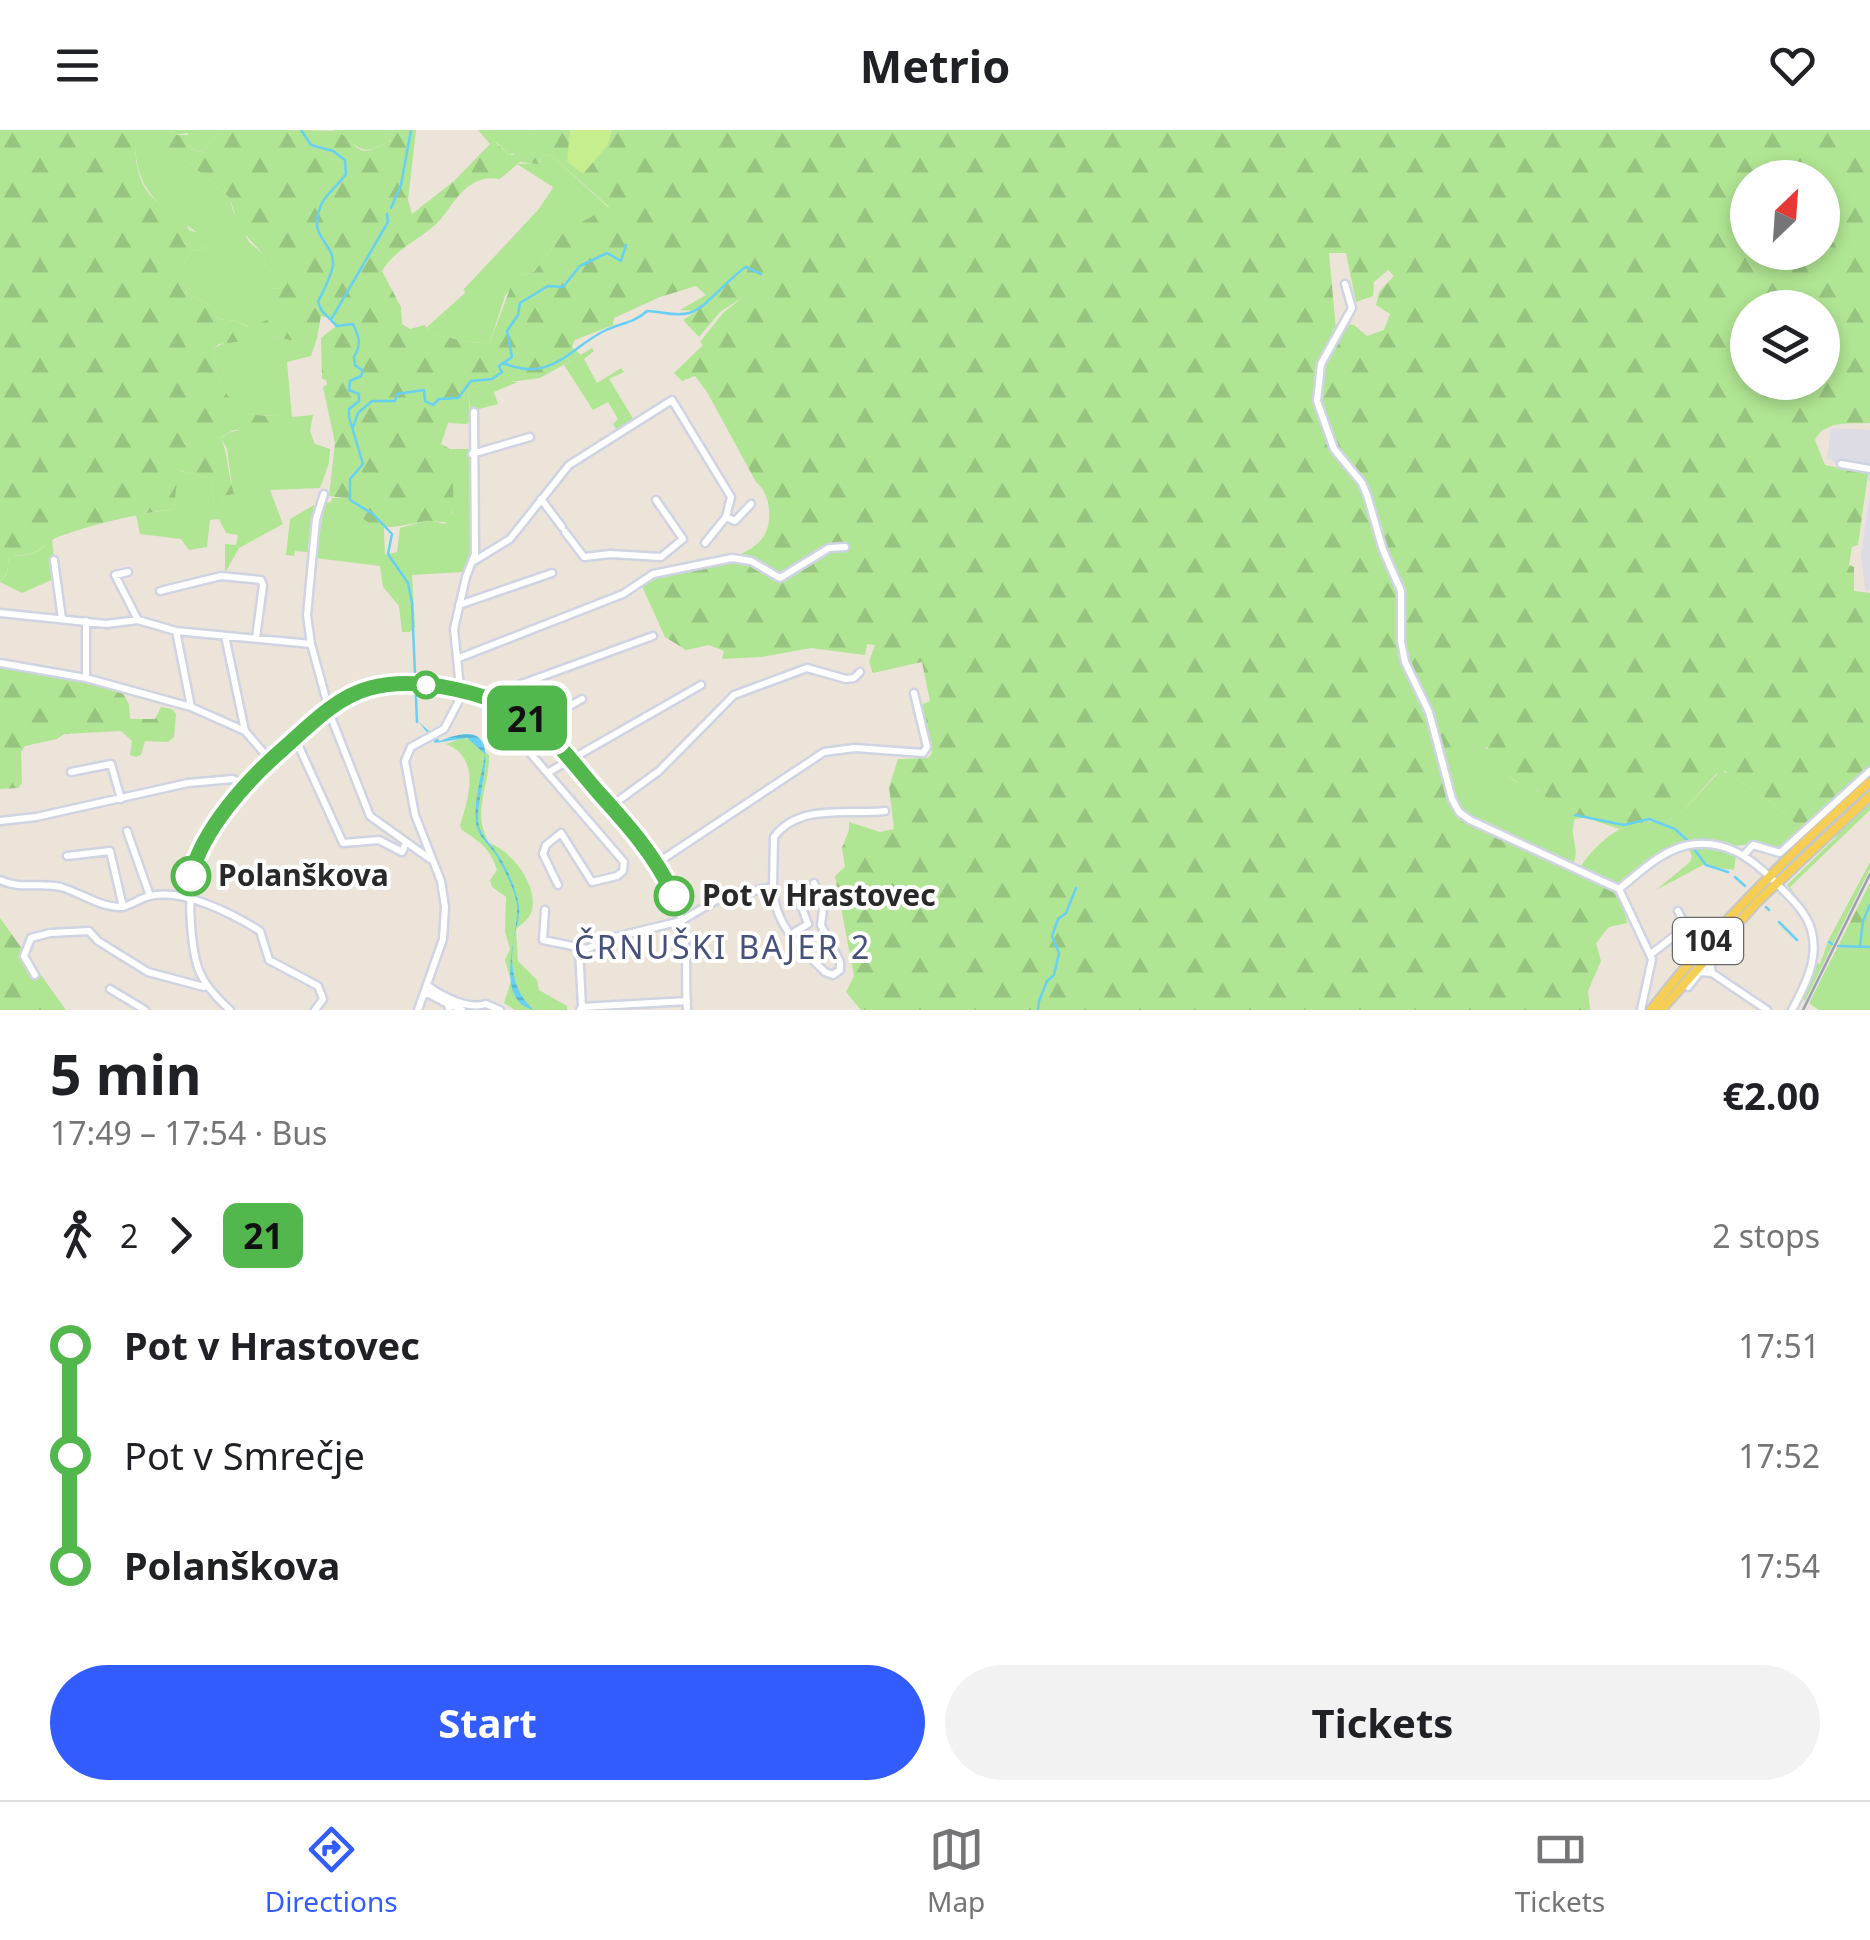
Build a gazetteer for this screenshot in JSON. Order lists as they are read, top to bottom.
{
  "streets": {
    "main road": ["104"]
  },
  "districts": ["ČRNUŠKI BAJER 2"],
  "places": ["Polanškova", "Pot v Hrastovec"],
  "lines": ["bus line 21"],
  "north": "top right",
  "page": {
    "header": "Metrio",
    "on_map": "21",
    "heading": ["5 min", "17:49 – 17:54 · Bus", "€2.00"],
    "legs": ["2", "21", "2 stops"],
    "list": [
      {
        "name": "Pot v Hrastovec",
        "value": "17:51"
      },
      {
        "name": "Pot v Smrečje",
        "value": "17:52"
      },
      {
        "name": "Polanškova",
        "value": "17:54"
      }
    ],
    "buttons": ["Start", "Tickets"],
    "tabs": ["Directions", "Map", "Tickets"]
  }
}
